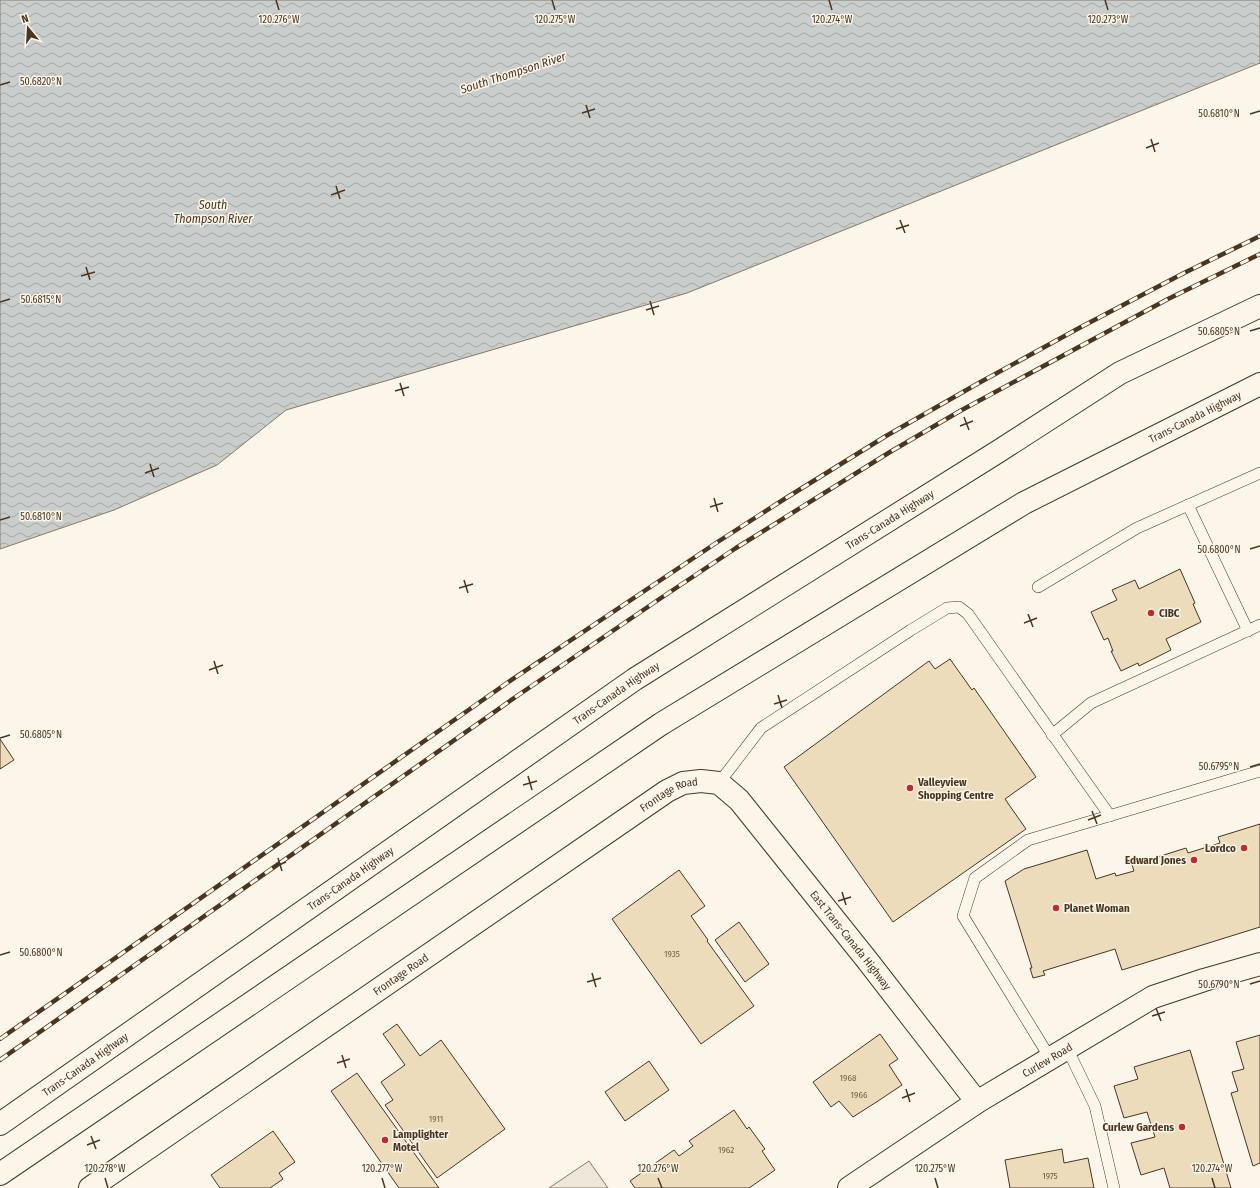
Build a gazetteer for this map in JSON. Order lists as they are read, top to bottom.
{
  "streets": {
    "main road": [
      "Trans-Canada Highway",
      "Frontage Road",
      "East Trans-Canada Highway",
      "Curlew Road"
    ]
  },
  "crossings": [
    ["Frontage Road", "East Trans-Canada Highway"],
    ["East Trans-Canada Highway", "Curlew Road"]
  ],
  "water": ["South Thompson River"],
  "places": [
    "CIBC",
    "Valleyview Shopping Centre",
    "Lordco",
    "Edward Jones",
    "Planet Woman",
    "Curlew Gardens",
    "Lamplighter Motel"
  ],
  "house_numbers": [
    "1935",
    "1968",
    "1966",
    "1911",
    "1962",
    "1975"
  ],
  "north": "top",
  "coordinates": [
    "120.276°W",
    "120.275°W",
    "120.274°W",
    "120.273°W",
    "50.6820°N",
    "50.6810°N",
    "50.6815°N",
    "50.6805°N",
    "50.6800°N",
    "50.6795°N",
    "50.6790°N",
    "120.278°W",
    "120.277°W"
  ]
}
